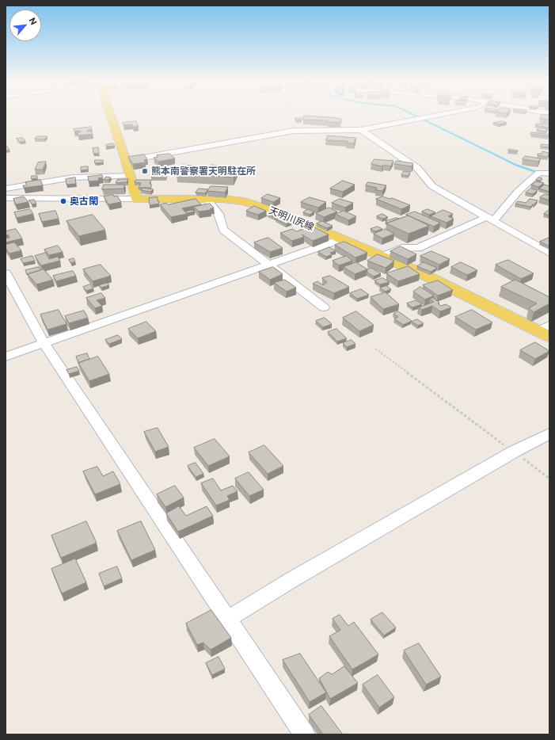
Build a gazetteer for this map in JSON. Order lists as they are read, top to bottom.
{
  "streets": {
    "main road": ["天明川尻線"]
  },
  "places": ["熊本南警察署天明駐在所", "奥古閑"],
  "north": "top right"
}
